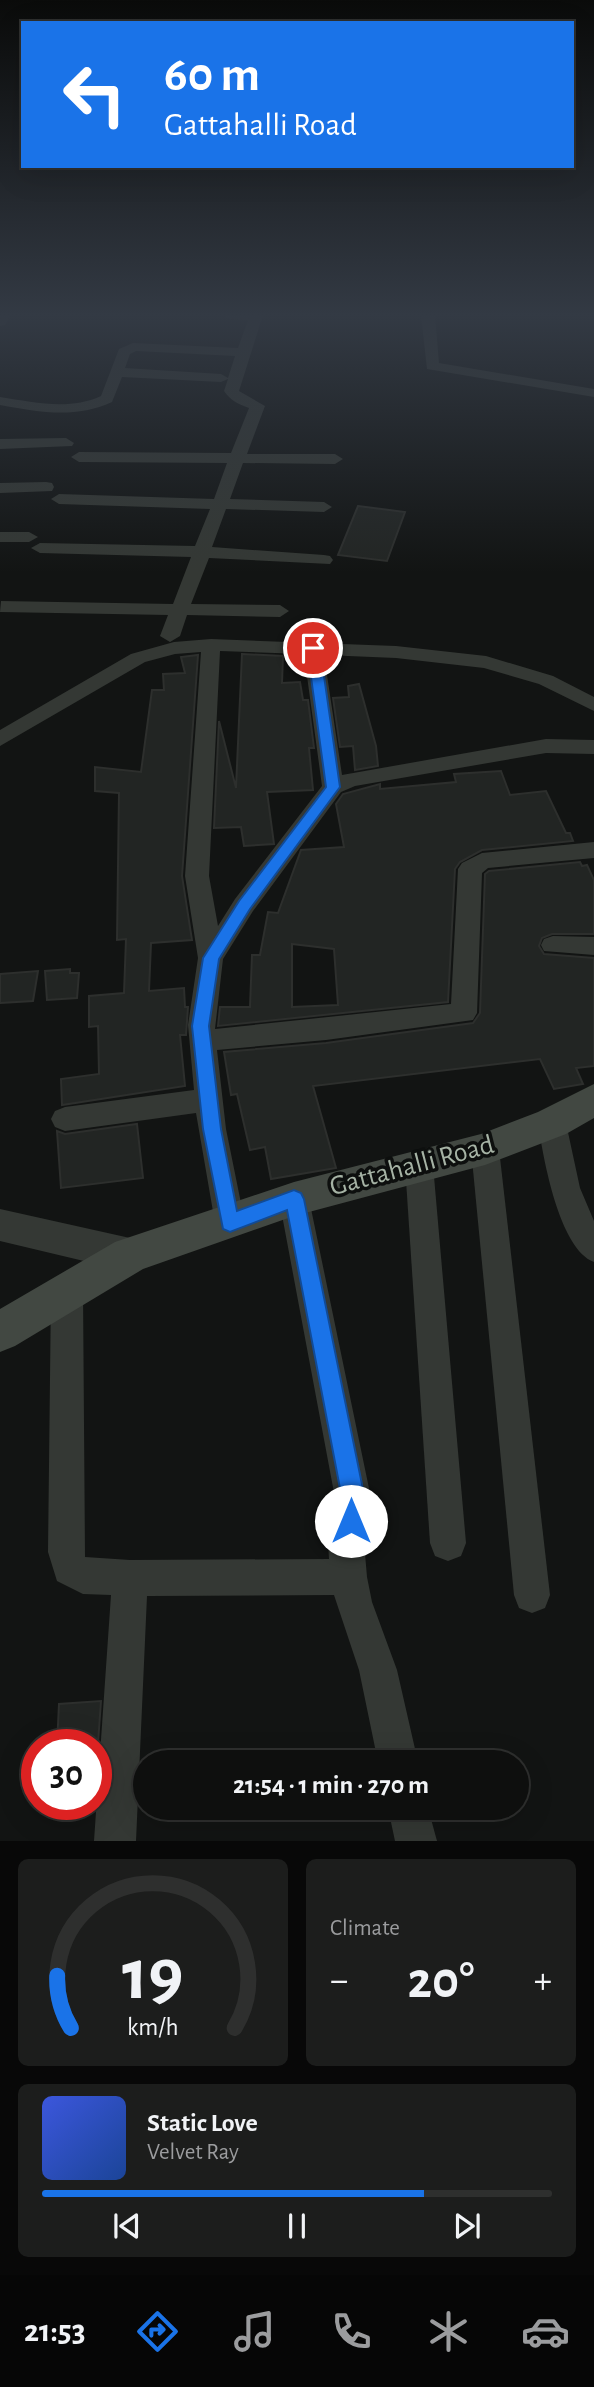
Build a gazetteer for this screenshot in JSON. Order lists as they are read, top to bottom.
{
  "streets": {
    "main road": ["Gattahalli Road"]
  },
  "page": {
    "turn": ["60 m", "Gattahalli Road"],
    "limit": "30",
    "trip": "21:54 · 1 min · 270 m",
    "tile": "Climate",
    "heat": ["−", "20°", "+"],
    "song": ["Static Love", "Velvet Ray"],
    "tabs": "21:53",
    "gauge": ["19", "km/h"]
  }
}
